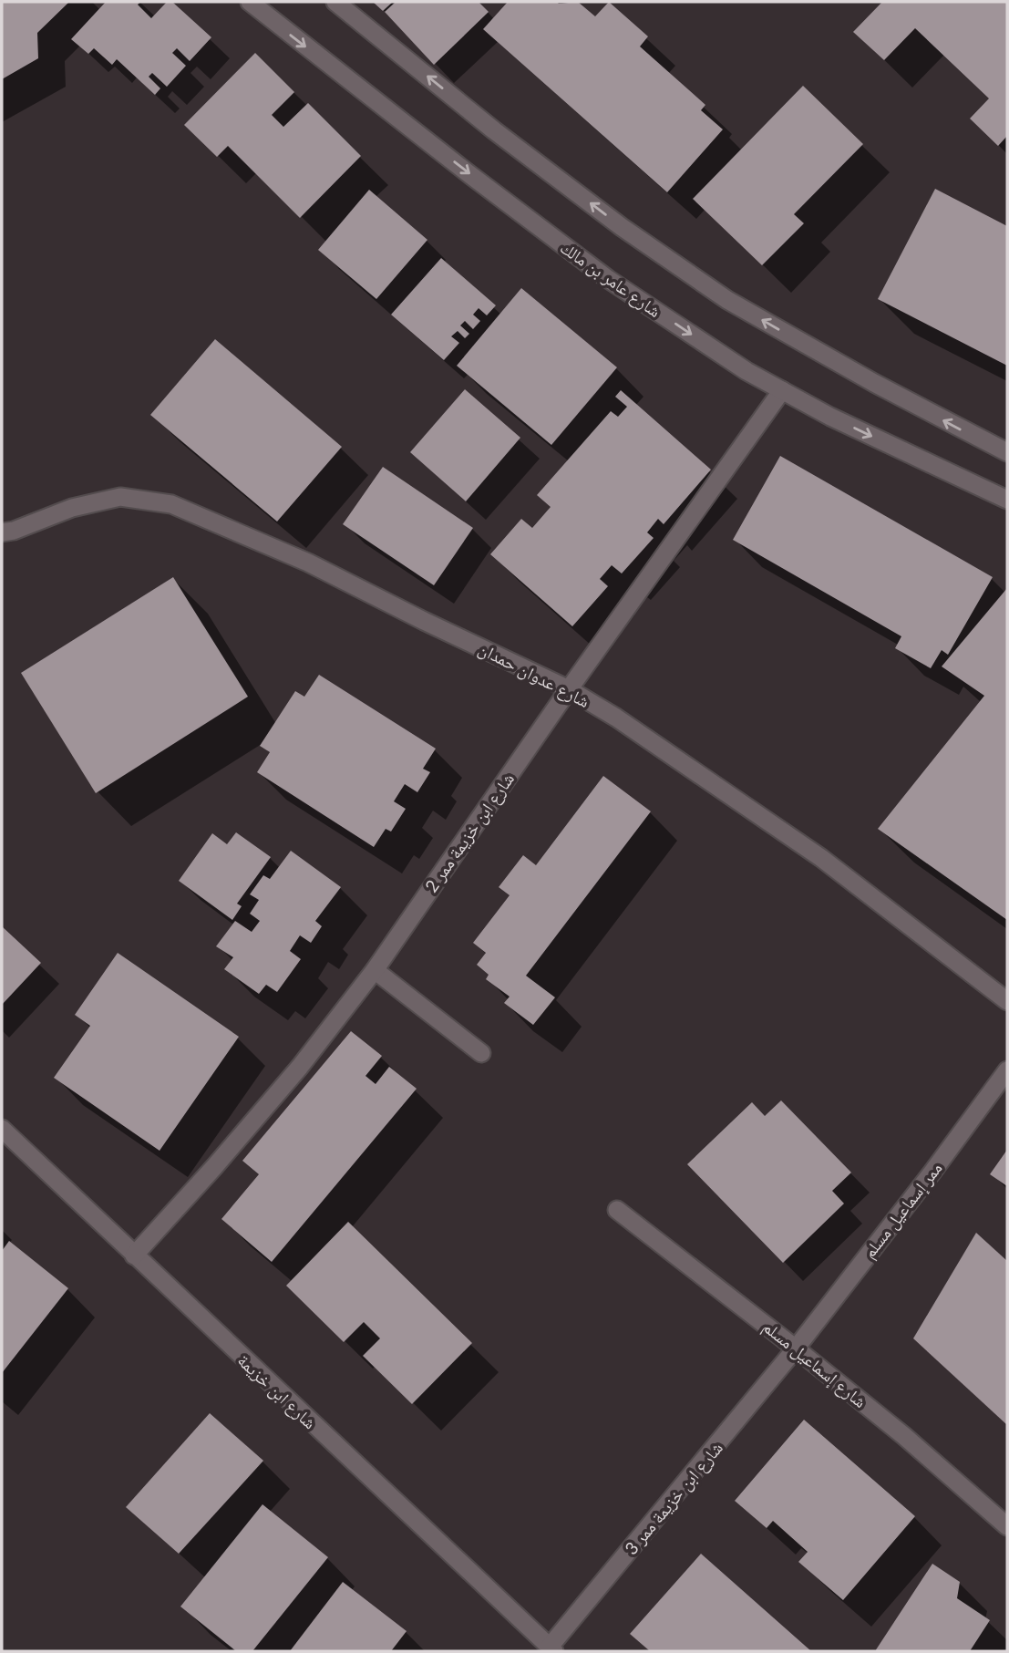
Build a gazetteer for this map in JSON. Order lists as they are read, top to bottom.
{
  "streets": {
    "street": [
      "شارع عامر بن مالك",
      "شارع عدوان حمدان",
      "شارع ابن خزيمة ممر 2",
      "ممر إسماعيل مسلم",
      "شارع إسماعيل مسلم",
      "شارع ابن خزيمة",
      "شارع ابن خزيمة ممر 3"
    ]
  },
  "crossings": [
    ["شارع عامر بن مالك", "شارع ابن خزيمة ممر 2"],
    ["شارع عدوان حمدان", "شارع ابن خزيمة ممر 2"],
    ["شارع ابن خزيمة ممر 2", "شارع ابن خزيمة"],
    ["ممر إسماعيل مسلم", "شارع إسماعيل مسلم"],
    ["ممر إسماعيل مسلم", "شارع ابن خزيمة ممر 3"],
    ["شارع إسماعيل مسلم", "شارع ابن خزيمة ممر 3"],
    ["شارع ابن خزيمة", "شارع ابن خزيمة ممر 3"]
  ]
}
